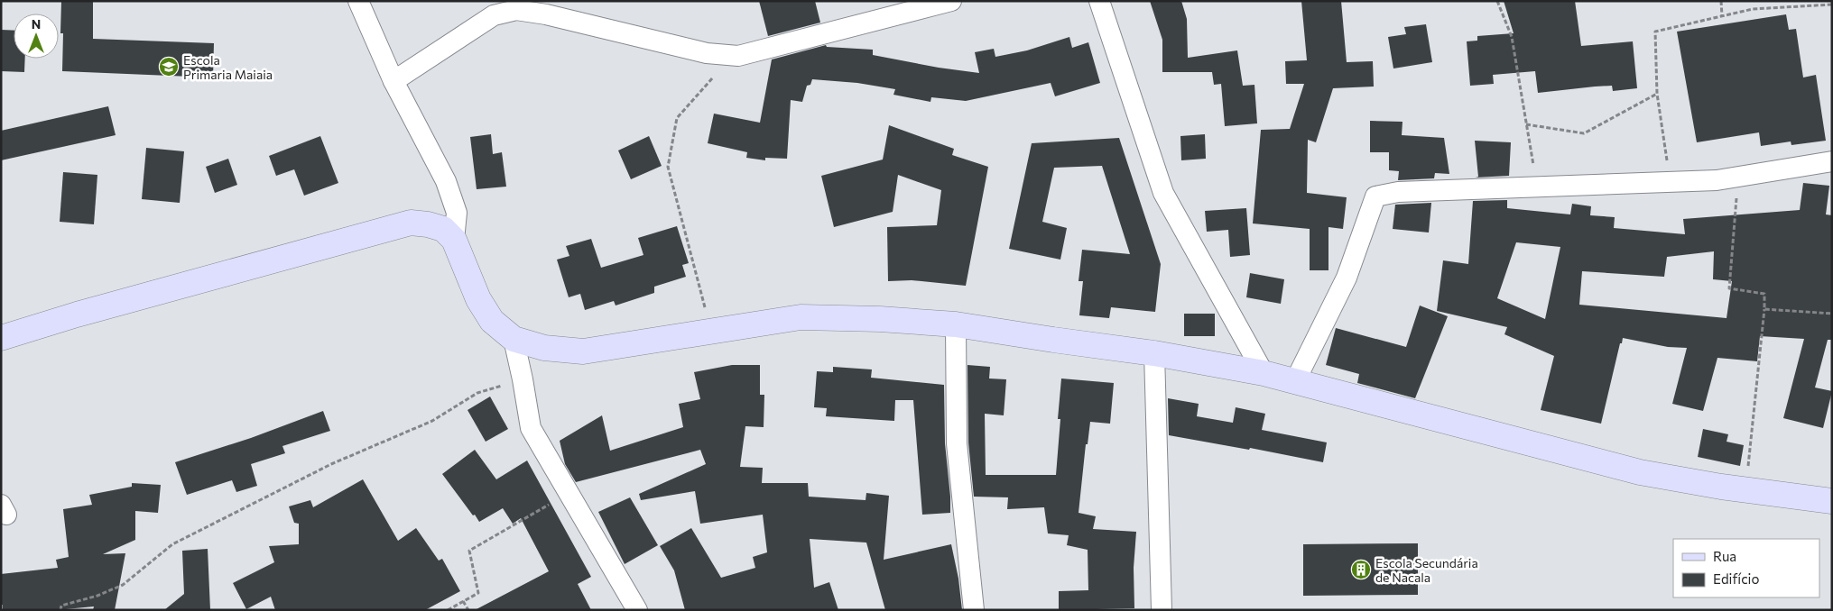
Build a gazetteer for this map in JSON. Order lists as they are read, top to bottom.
{
  "places": {
    "school or university": ["Escola Primaria Maiaia"],
    "building": ["Escola Secundária de Nacala"]
  },
  "legend": ["Rua", "Edifício"],
  "north": "top"
}
